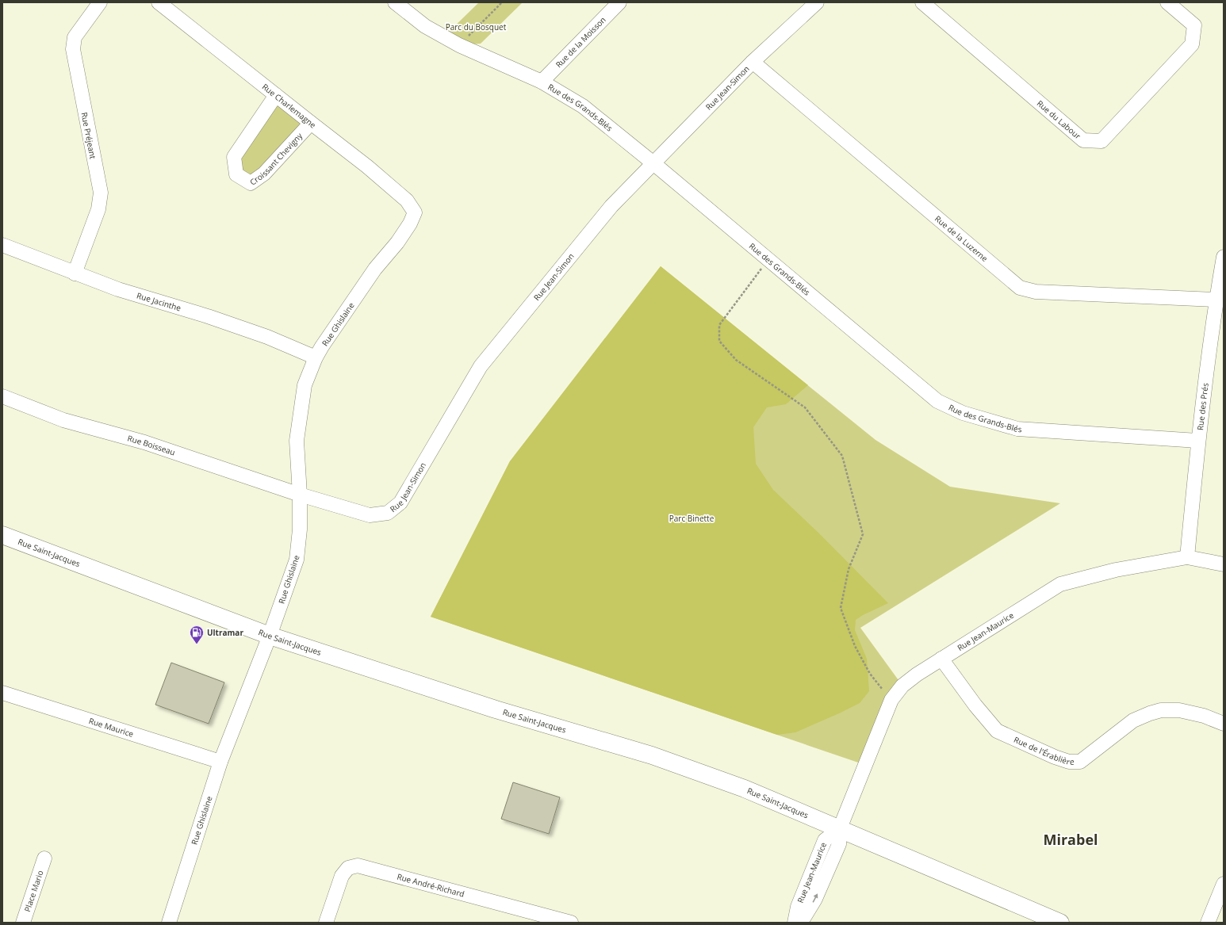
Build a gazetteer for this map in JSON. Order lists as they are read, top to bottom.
{
  "streets": {
    "street": [
      "Rue de la Moisson",
      "Rue Jean-Simon",
      "Rue Charlemagne",
      "Rue des Grands-Blés",
      "Rue du Labour",
      "Rue Préjeant",
      "Croissant Chevigny",
      "Rue de la Luzerne",
      "Rue Jacinthe",
      "Rue Ghislaine",
      "Rue des Prés",
      "Rue Boisseau",
      "Rue Saint-Jacques",
      "Rue Jean-Maurice",
      "Rue Maurice",
      "Rue de l'Érablière",
      "Rue André-Richard",
      "Place Mario"
    ]
  },
  "crossings": [
    ["Rue de la Moisson", "Rue des Grands-Blés"],
    ["Rue Jean-Simon", "Rue des Grands-Blés"],
    ["Rue Jean-Simon", "Rue de la Luzerne"],
    ["Rue Jean-Simon", "Rue Ghislaine"],
    ["Rue Jean-Simon", "Rue Boisseau"],
    ["Rue Charlemagne", "Croissant Chevigny"],
    ["Rue Charlemagne", "Rue Ghislaine"],
    ["Rue des Grands-Blés", "Rue des Prés"],
    ["Rue Préjeant", "Rue Jacinthe"],
    ["Rue de la Luzerne", "Rue des Prés"],
    ["Rue Jacinthe", "Rue Ghislaine"],
    ["Rue Ghislaine", "Rue Boisseau"],
    ["Rue Ghislaine", "Rue Saint-Jacques"],
    ["Rue Ghislaine", "Rue Maurice"],
    ["Rue des Prés", "Rue Jean-Maurice"],
    ["Rue Saint-Jacques", "Rue Jean-Maurice"],
    ["Rue Jean-Maurice", "Rue de l'Érablière"]
  ],
  "districts": ["Mirabel"],
  "parks": ["Parc du Bosquet", "Parc Binette"],
  "places": {
    "fuel station": ["Ultramar"]
  }
}
